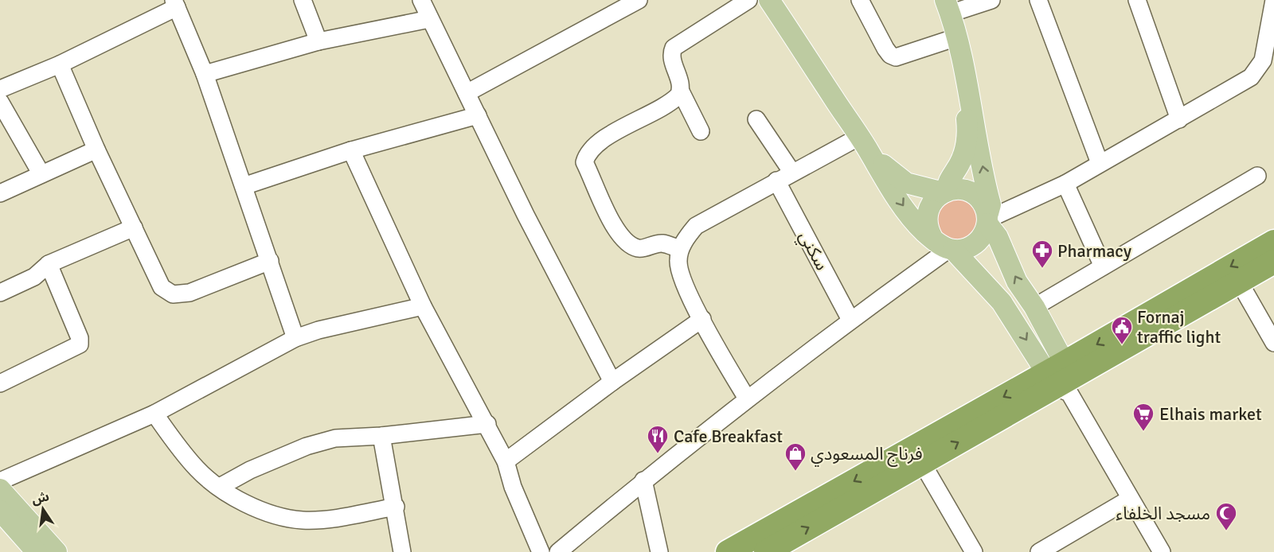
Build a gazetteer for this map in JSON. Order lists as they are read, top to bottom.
{
  "streets": {
    "street": ["سكني"]
  },
  "places": {
    "pharmacy": ["Pharmacy"],
    "public building": ["Fornaj traffic light"],
    "supermarket": ["Elhais market"],
    "restaurant": ["Cafe Breakfast"],
    "shop": ["فرناج المسعودي"],
    "mosque": ["مسجد الخلفاء"]
  },
  "north": "top"
}
